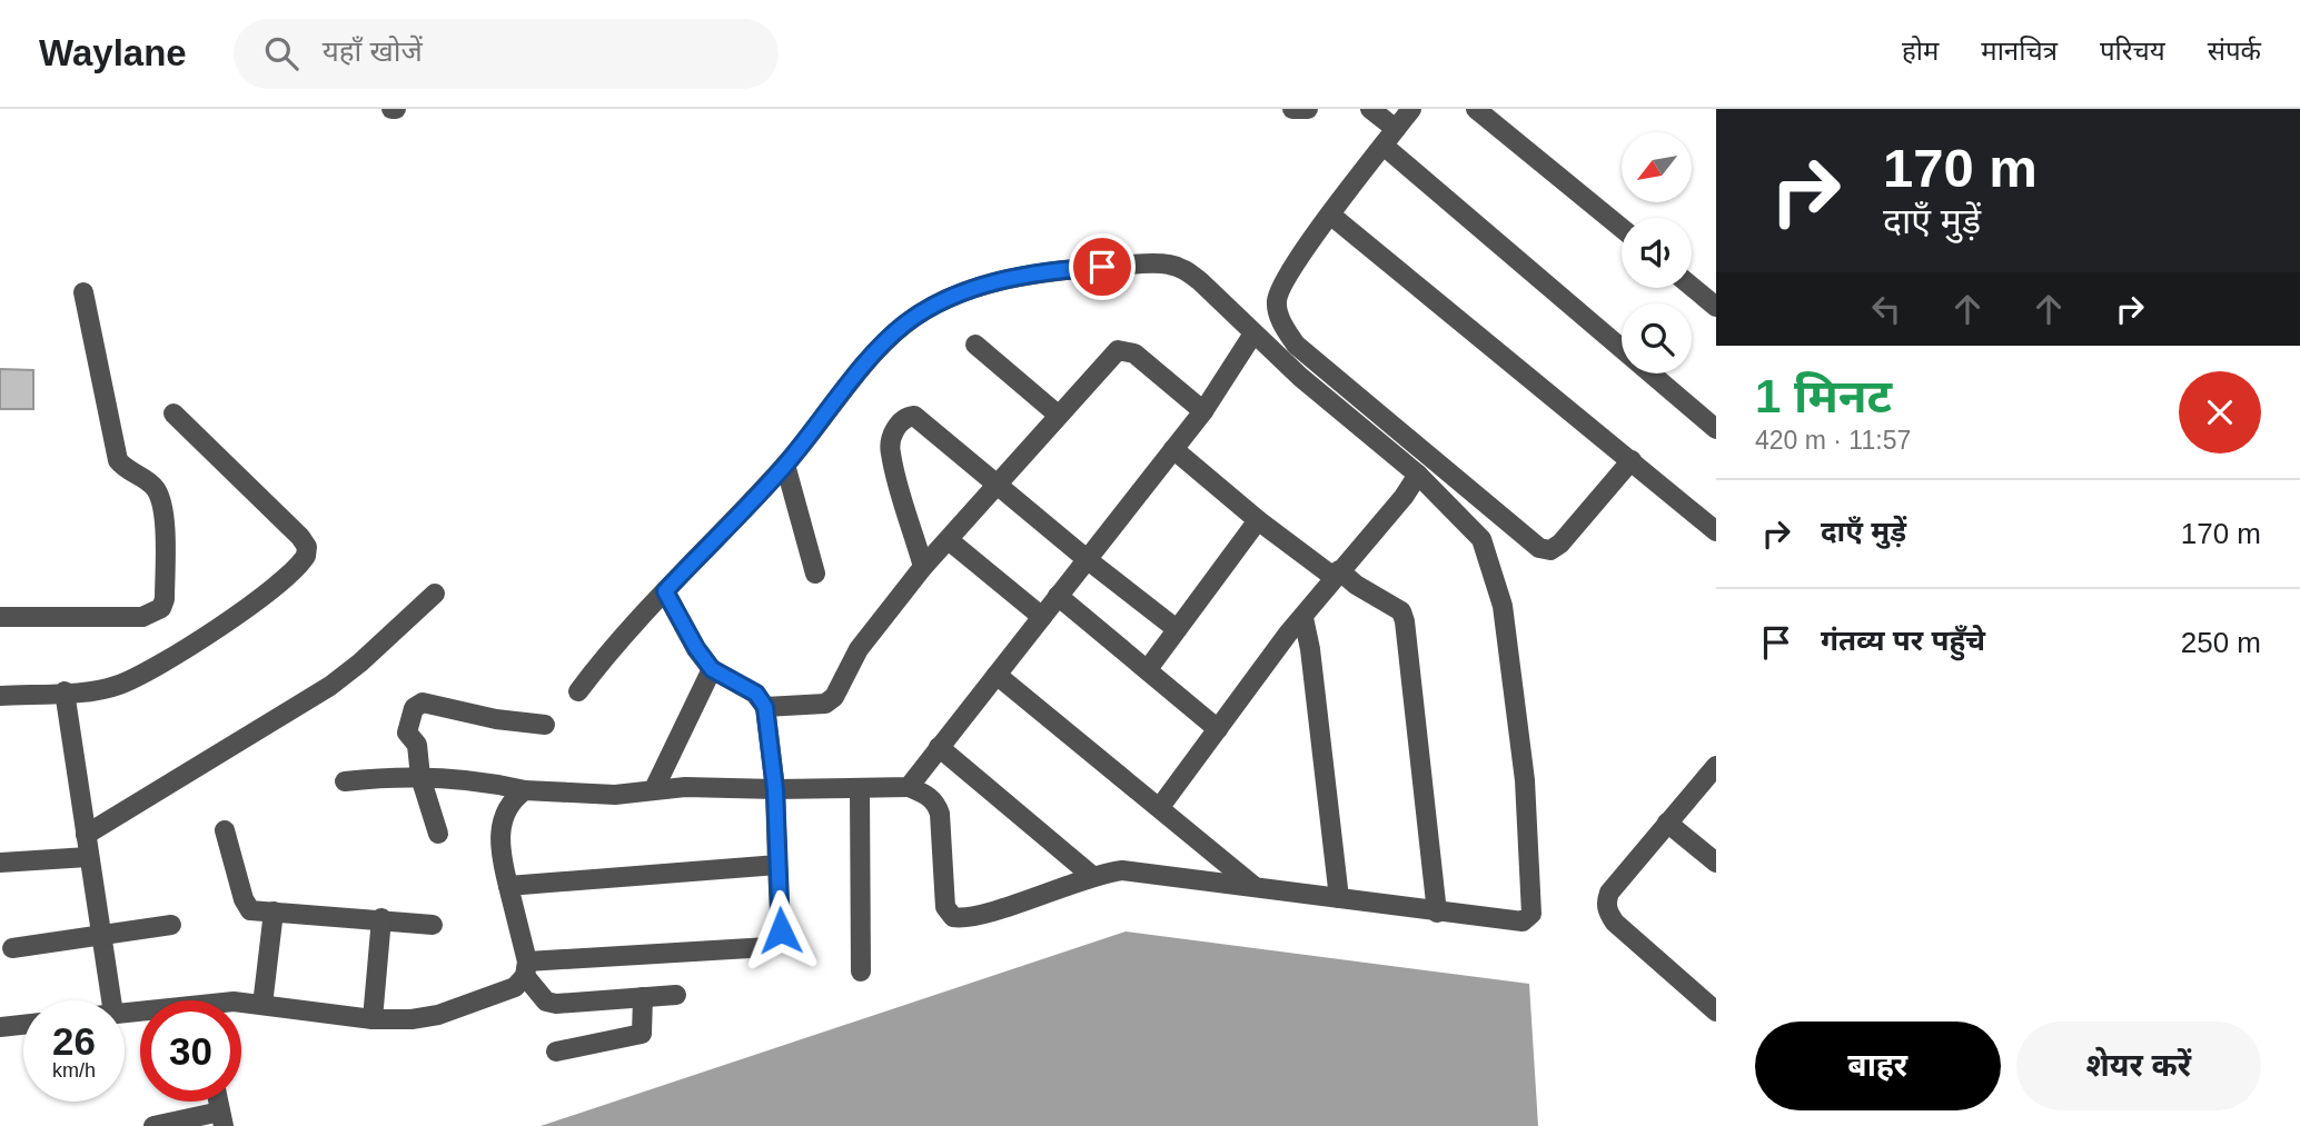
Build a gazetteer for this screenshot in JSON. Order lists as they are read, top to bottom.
{
  "north": "bottom left",
  "page": {
    "header": "Waylane",
    "search": "यहाँ खोजें",
    "nav": [
      "होम",
      "मानचित्र",
      "परिचय",
      "संपर्क"
    ],
    "turn": ["170 m", "दाएँ मुड़ें"],
    "heading": ["1 मिनट", "420 m · 11:57"],
    "list": [
      {
        "name": "दाएँ मुड़ें",
        "value": "170 m"
      },
      {
        "name": "गंतव्य पर पहुँचे",
        "value": "250 m"
      }
    ],
    "speed": "26 km/h",
    "limit": "30",
    "buttons": ["बाहर", "शेयर करें"]
  }
}
